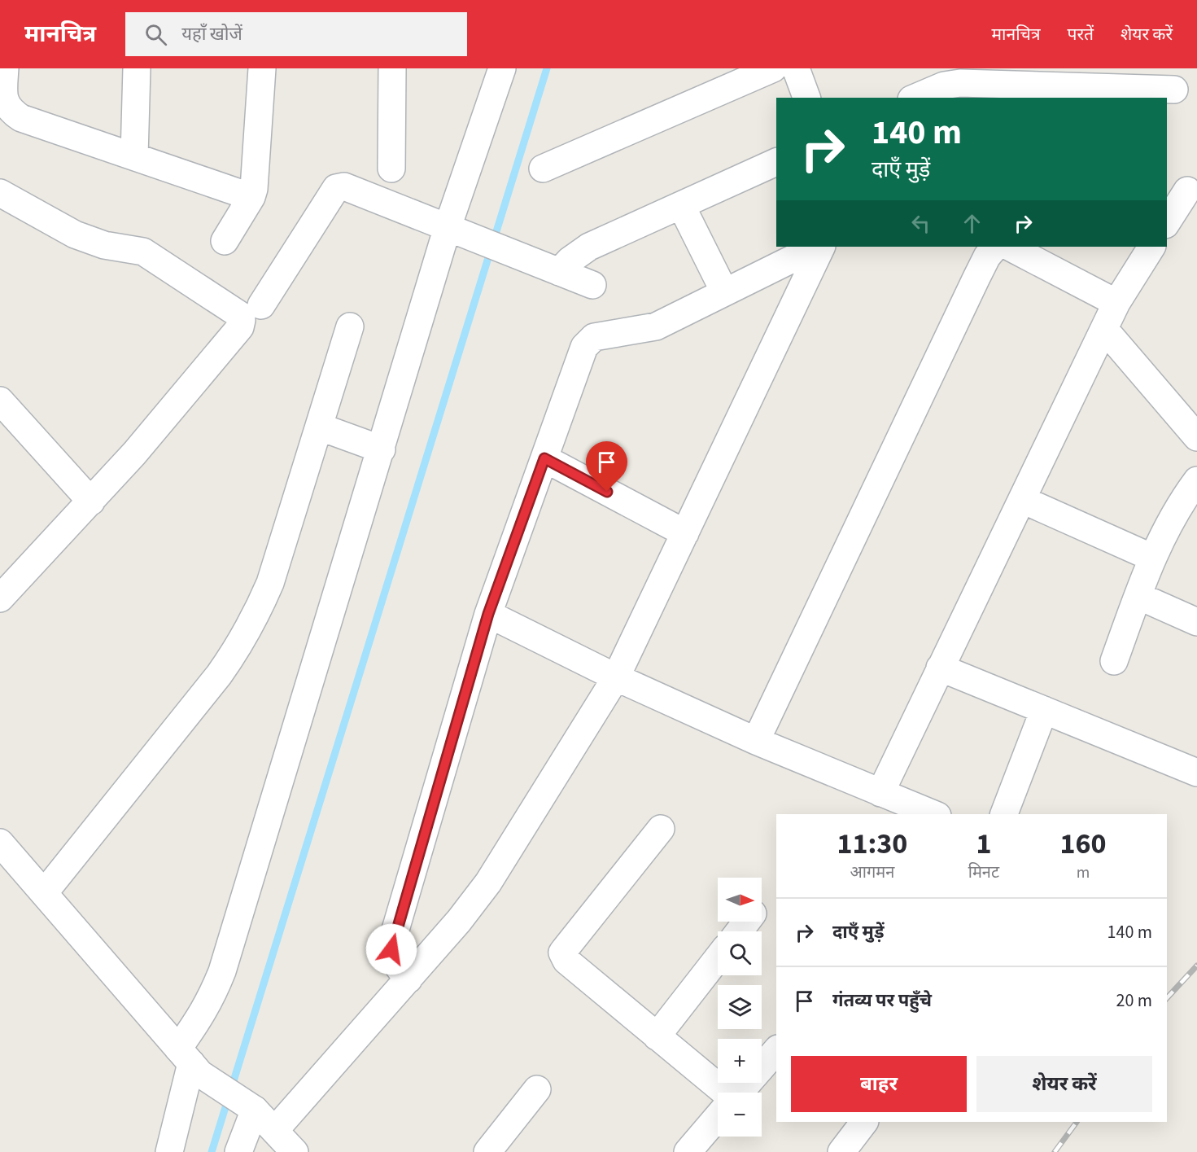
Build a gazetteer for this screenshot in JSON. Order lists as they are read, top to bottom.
{
  "north": "right",
  "page": {
    "header": "मानचित्र",
    "search": "यहाँ खोजें",
    "nav": ["मानचित्र", "परतें", "शेयर करें"],
    "turn": ["140 m", "दाएँ मुड़ें"],
    "eta": [
      "11:30",
      "आगमन",
      "1",
      "मिनट",
      "160",
      "m"
    ],
    "map_buttons": ["+", "−"],
    "list": [
      {
        "name": "दाएँ मुड़ें",
        "value": "140 m"
      },
      {
        "name": "गंतव्य पर पहुँचे",
        "value": "20 m"
      }
    ],
    "buttons": ["बाहर", "शेयर करें"]
  }
}
